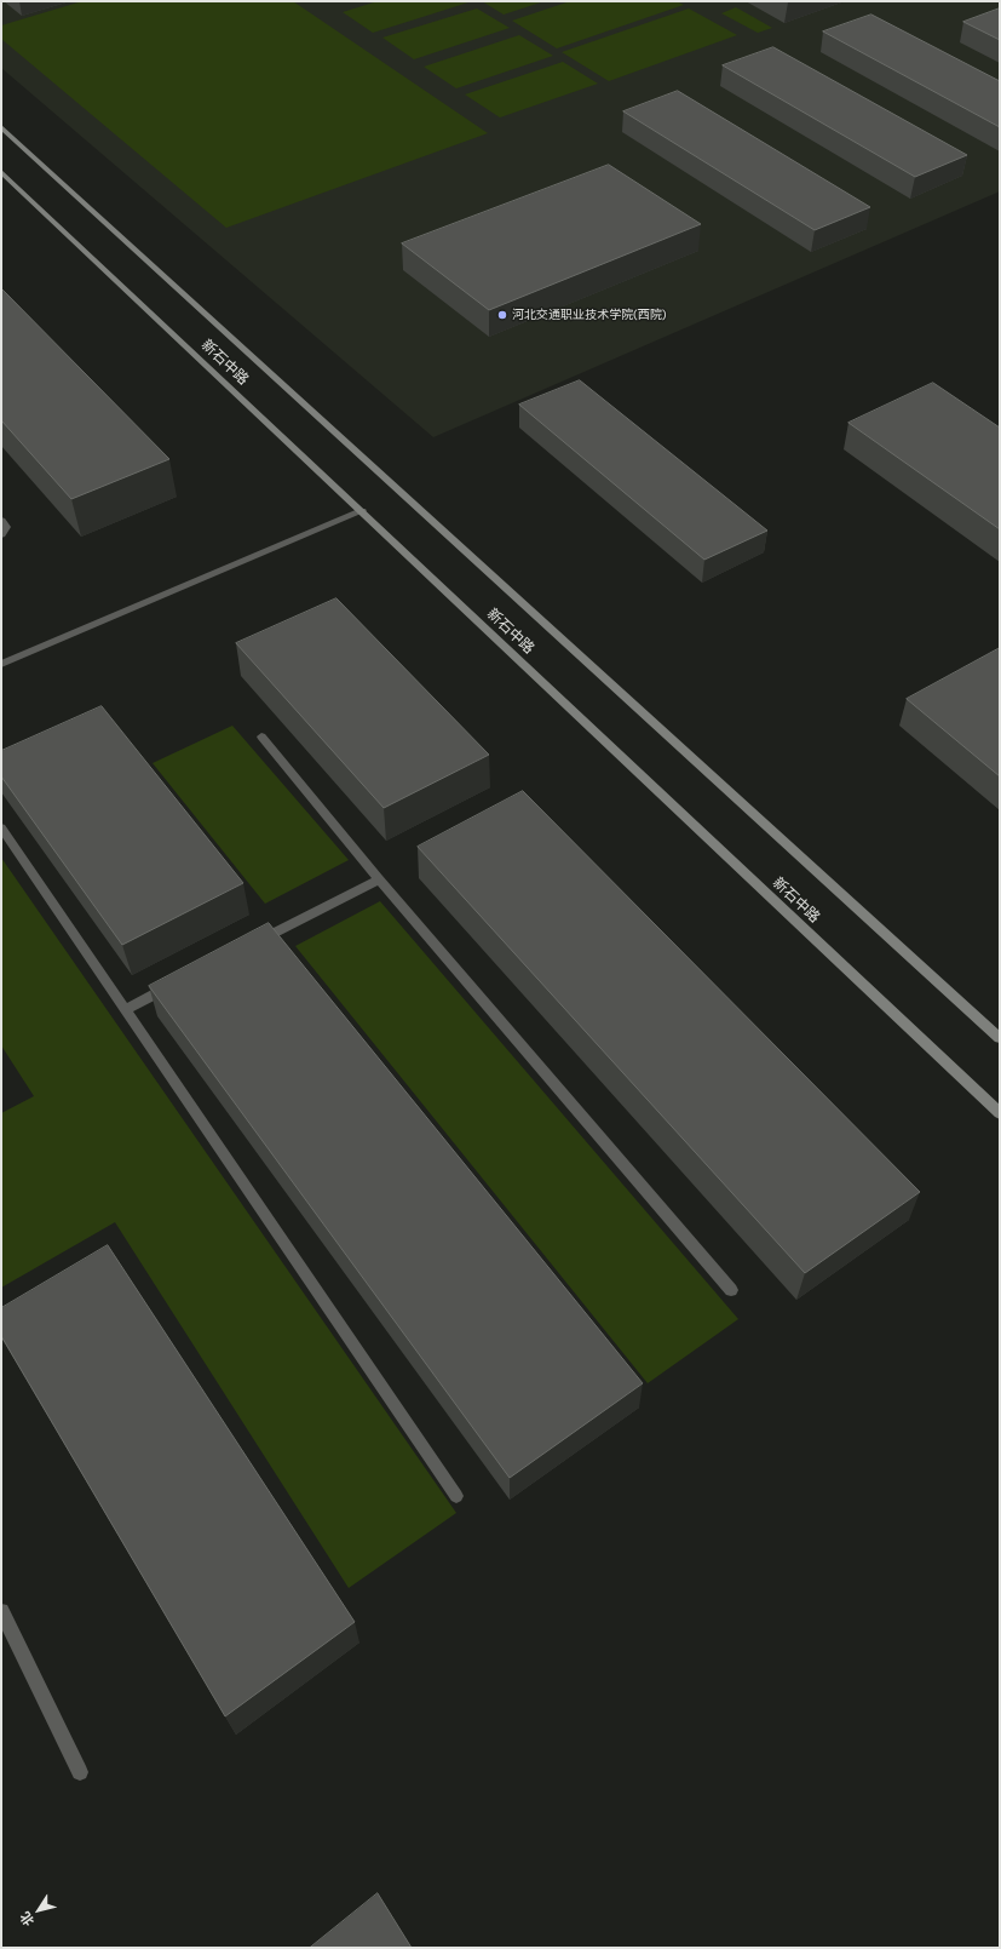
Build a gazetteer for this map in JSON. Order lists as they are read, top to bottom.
{
  "streets": {
    "main road": ["新石中路"]
  },
  "places": ["河北交通职业技术学院(西院)"],
  "north": "bottom left"
}
